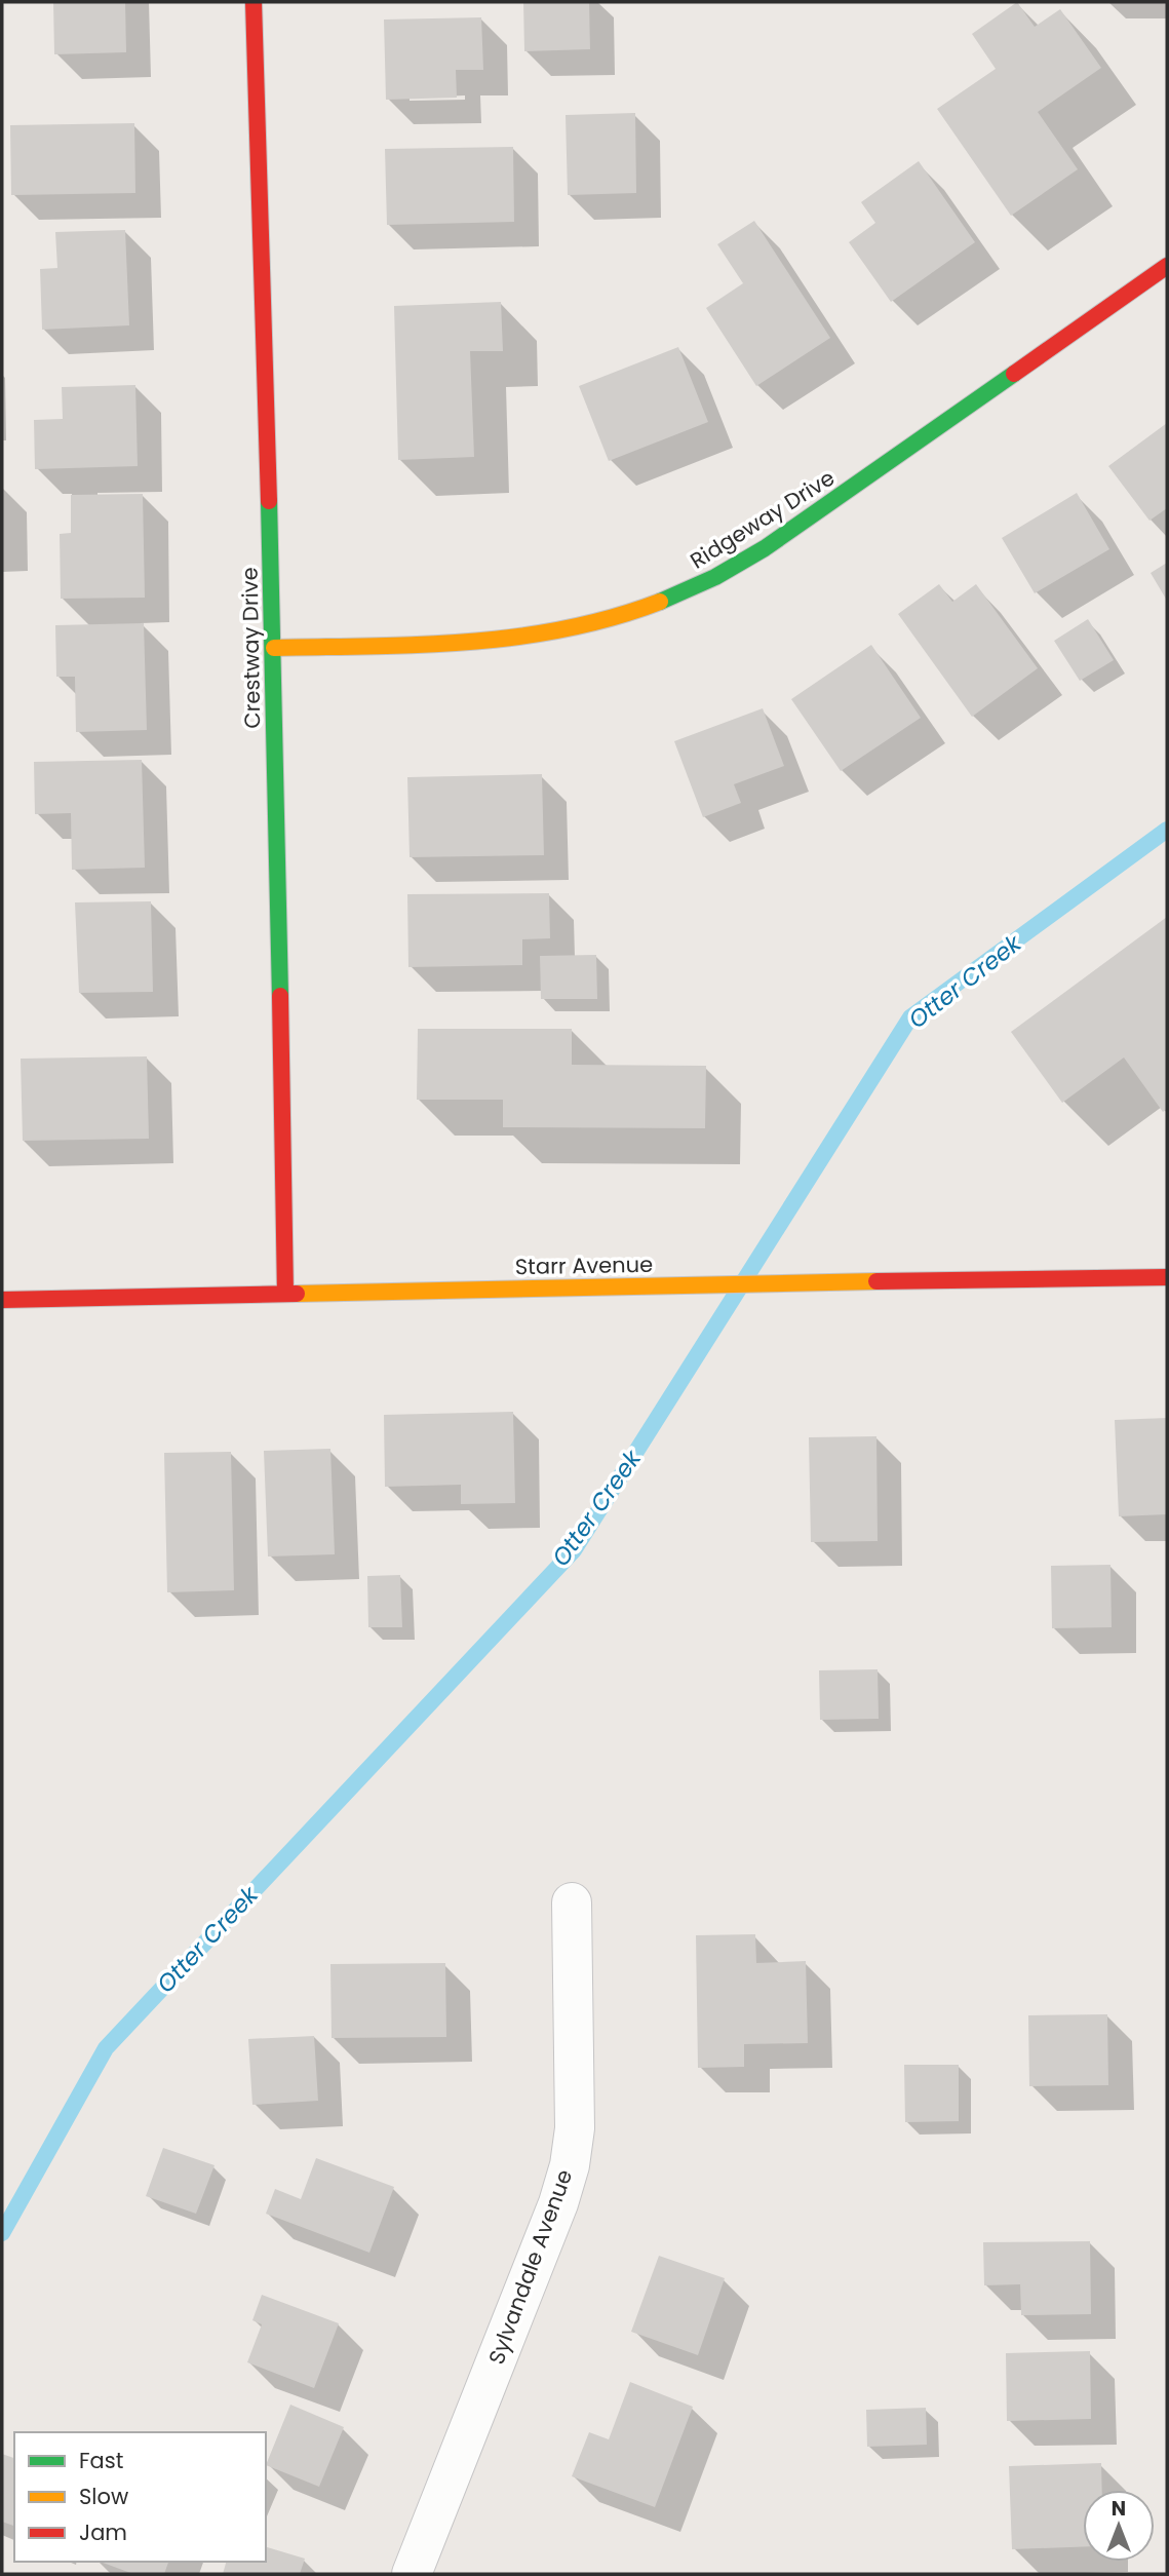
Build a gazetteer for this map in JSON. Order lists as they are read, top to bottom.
{
  "streets": {
    "street": [
      "Ridgeway Drive",
      "Crestway Drive",
      "Starr Avenue",
      "Sylvandale Avenue"
    ]
  },
  "crossings": [
    ["Ridgeway Drive", "Crestway Drive"],
    ["Crestway Drive", "Starr Avenue"]
  ],
  "water": ["Otter Creek"],
  "legend": ["Fast", "Slow", "Jam"],
  "north": "top"
}
